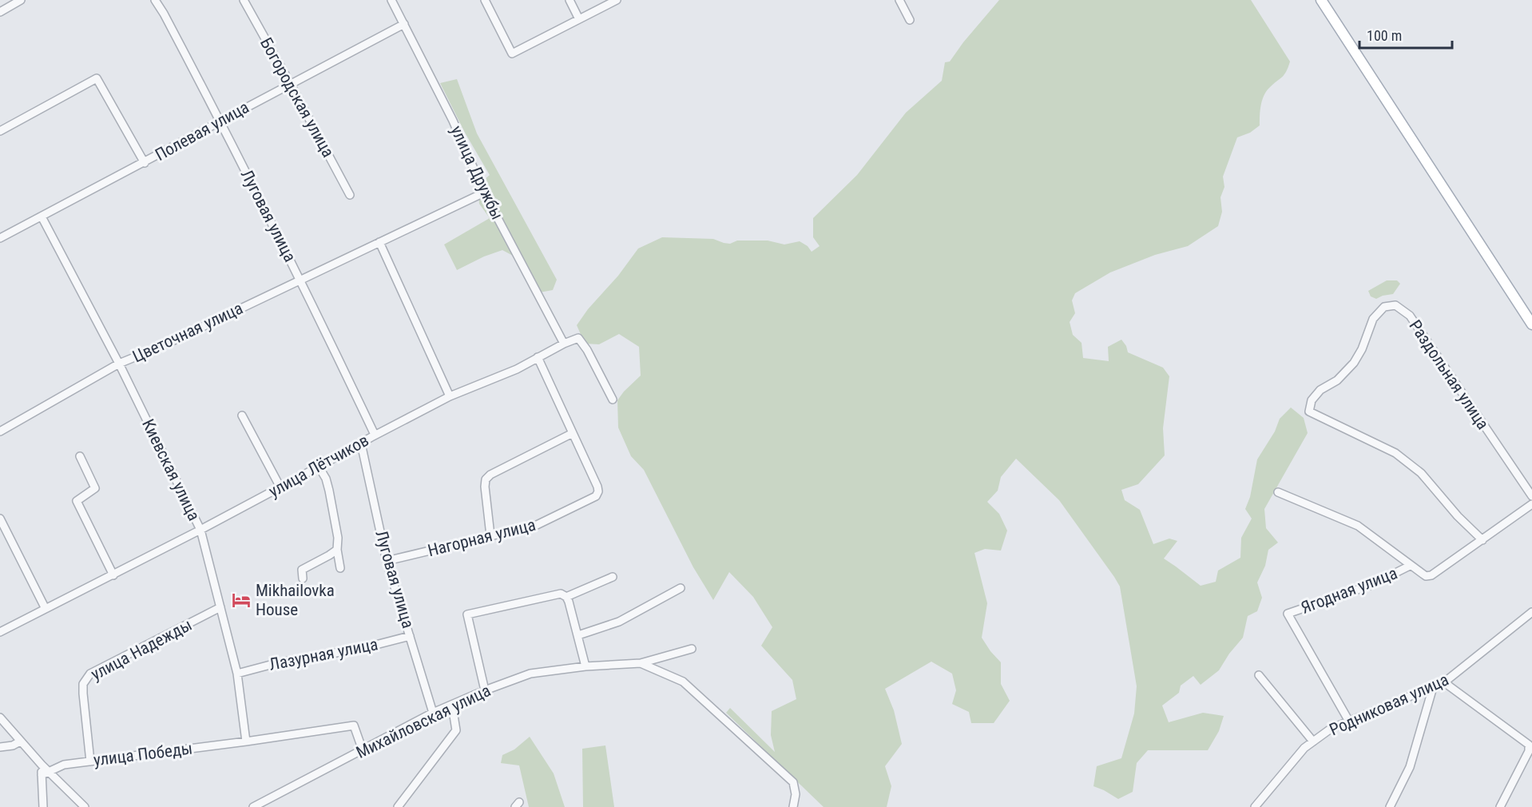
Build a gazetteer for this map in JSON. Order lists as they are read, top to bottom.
{
  "streets": {
    "street": [
      "Богородская улица",
      "Полевая улица",
      "улица Дружбы",
      "Луговая улица",
      "Цветочная улица",
      "Раздольная улица",
      "улица Лётчиков",
      "Киевская улица",
      "Нагорная улица",
      "Ягодная улица",
      "улица Надежды",
      "Лазурная улица",
      "Родниковая улица",
      "Михайловская улица",
      "улица Победы"
    ]
  },
  "crossings": [
    ["Богородская улица", "Полевая улица"],
    ["Полевая улица", "улица Дружбы"],
    ["Полевая улица", "Луговая улица"],
    ["Полевая улица", "Киевская улица"],
    ["улица Дружбы", "Цветочная улица"],
    ["улица Дружбы", "улица Лётчиков"],
    ["Луговая улица", "Цветочная улица"],
    ["Луговая улица", "улица Лётчиков"],
    ["Луговая улица", "Нагорная улица"],
    ["Луговая улица", "Лазурная улица"],
    ["Луговая улица", "Михайловская улица"],
    ["Цветочная улица", "Киевская улица"],
    ["Раздольная улица", "Ягодная улица"],
    ["улица Лётчиков", "Киевская улица"],
    ["Киевская улица", "улица Надежды"],
    ["Киевская улица", "Лазурная улица"],
    ["Киевская улица", "улица Победы"],
    ["Ягодная улица", "Родниковая улица"],
    ["улица Надежды", "улица Победы"],
    ["Михайловская улица", "улица Победы"]
  ],
  "places": {
    "hotel": ["Mikhailovka House"]
  },
  "scale_bar": "100 m"
}
